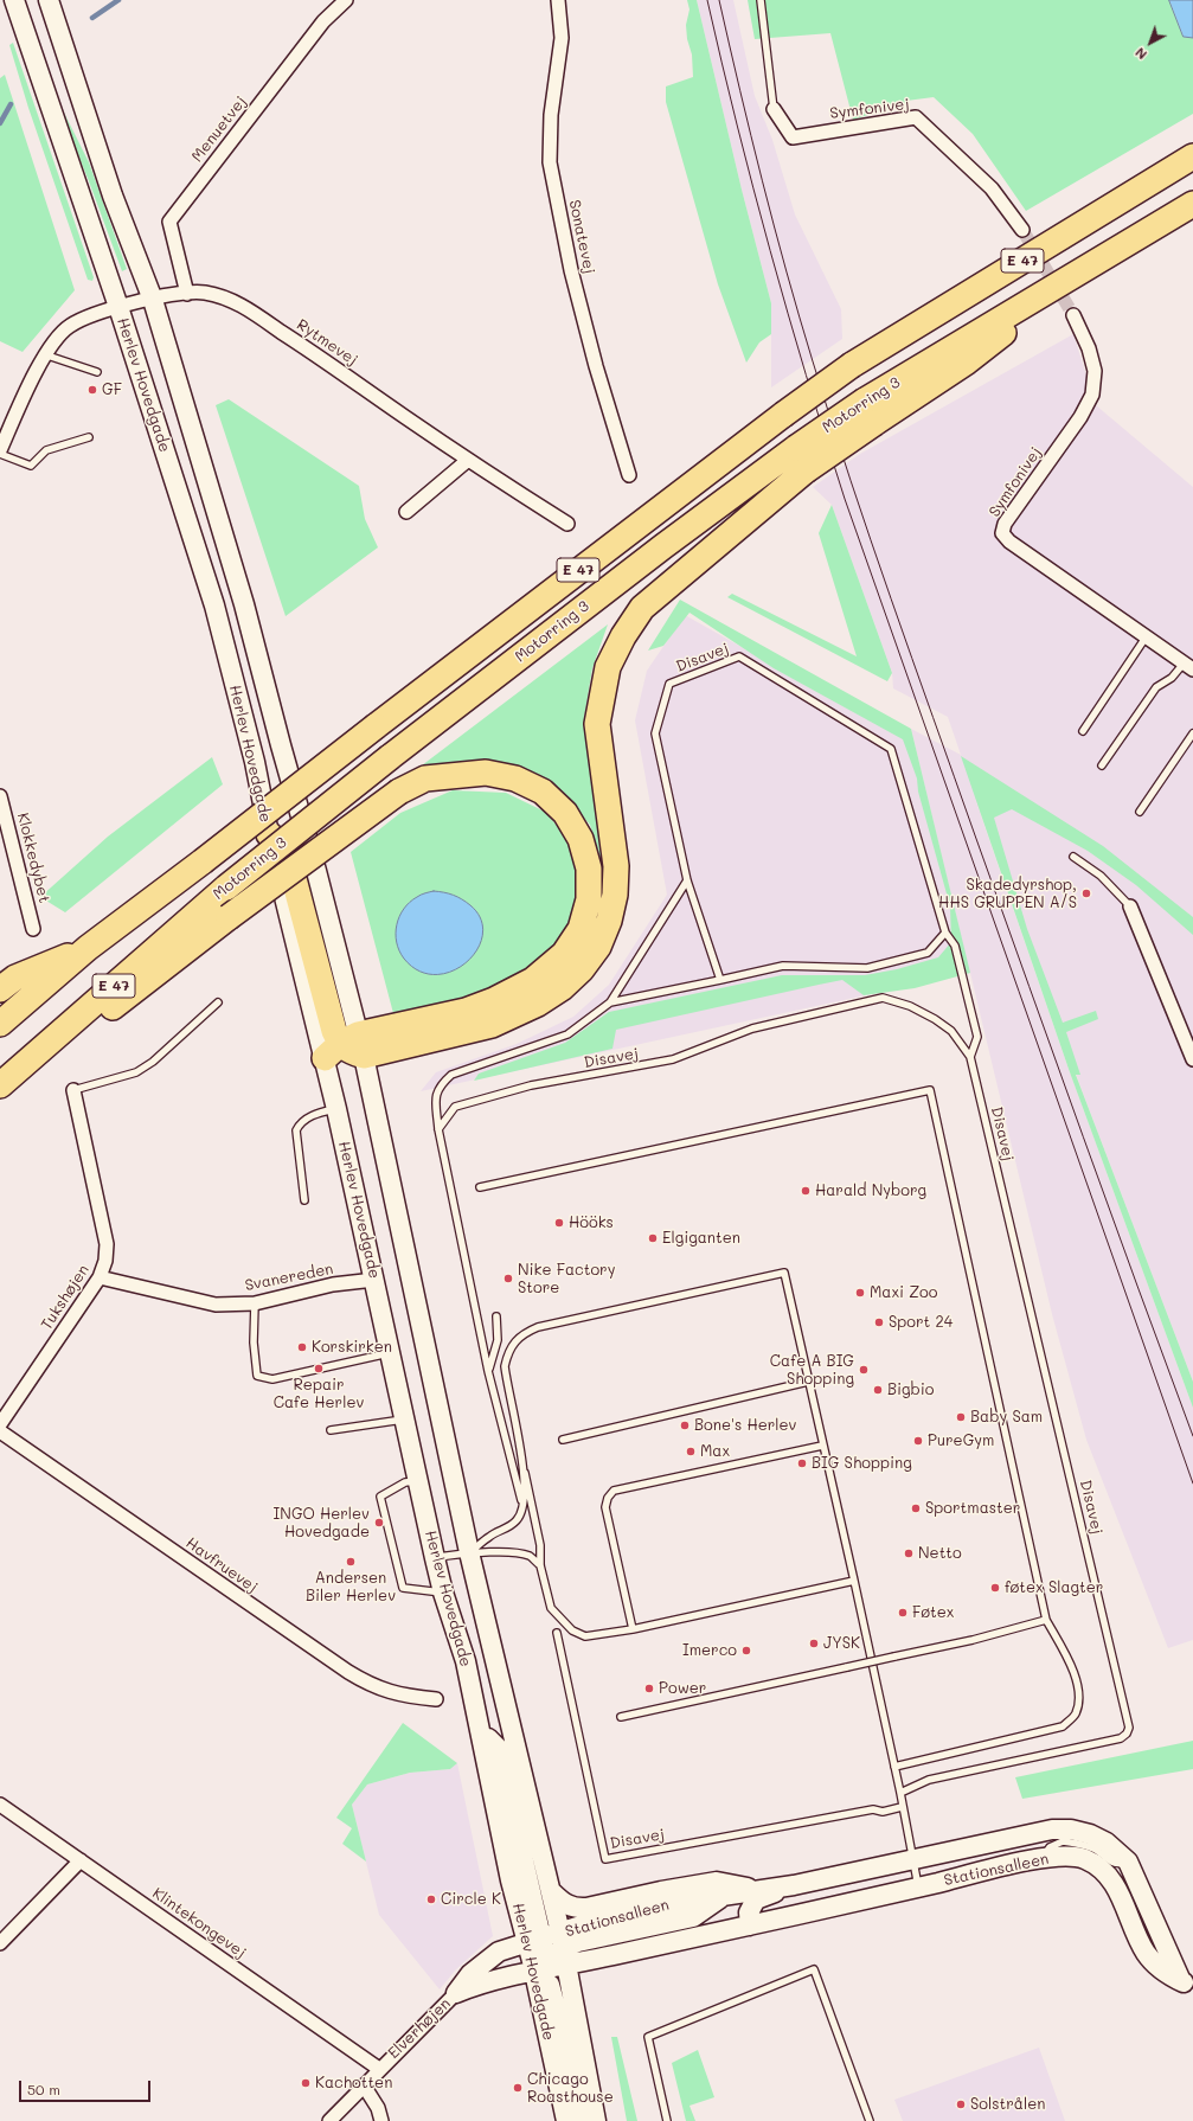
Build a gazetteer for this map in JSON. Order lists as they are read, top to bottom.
{
  "streets": {
    "highway": ["E 47", "Motorring 3"],
    "main road": ["Herlev Hovedgade", "Stationsalleen", "Elverhøjen"],
    "street": [
      "Symfonivej",
      "Menuetvej",
      "Sonatevej",
      "Rytmevej",
      "Klokkedybet",
      "Svanereden",
      "Tukshøjen",
      "Havfruevej",
      "Klintekongevej"
    ],
    "lane": ["Disavej"]
  },
  "crossings": [
    ["Menuetvej", "Rytmevej"],
    ["Rytmevej", "Herlev Hovedgade"],
    ["Herlev Hovedgade", "Svanereden"],
    ["Herlev Hovedgade", "Stationsalleen"],
    ["Herlev Hovedgade", "Elverhøjen"],
    ["Svanereden", "Tukshøjen"],
    ["Stationsalleen", "Elverhøjen"],
    ["Klintekongevej", "Elverhøjen"]
  ],
  "places": [
    "GF",
    "Skadedyrshop, HHS GRUPPEN A/S",
    "Harald Nyborg",
    "Hööks",
    "Elgiganten",
    "Nike Factory Store",
    "Maxi Zoo",
    "Sport 24",
    "Korskirken",
    "Repair Cafe Herlev",
    "Cafe A BIG Shopping",
    "Bigbio",
    "Baby Sam",
    "Bone's Herlev",
    "PureGym",
    "Max",
    "BIG Shopping",
    "Sportmaster",
    "INGO Herlev Hovedgade",
    "Netto",
    "Andersen Biler Herlev",
    "føtex Slagter",
    "Føtex",
    "JYSK",
    "Imerco",
    "Power",
    "Circle K",
    "Kachotten",
    "Chicago Roasthouse",
    "Solstrålen"
  ],
  "scale_bar": "50 m",
  "north": "bottom left"
}
